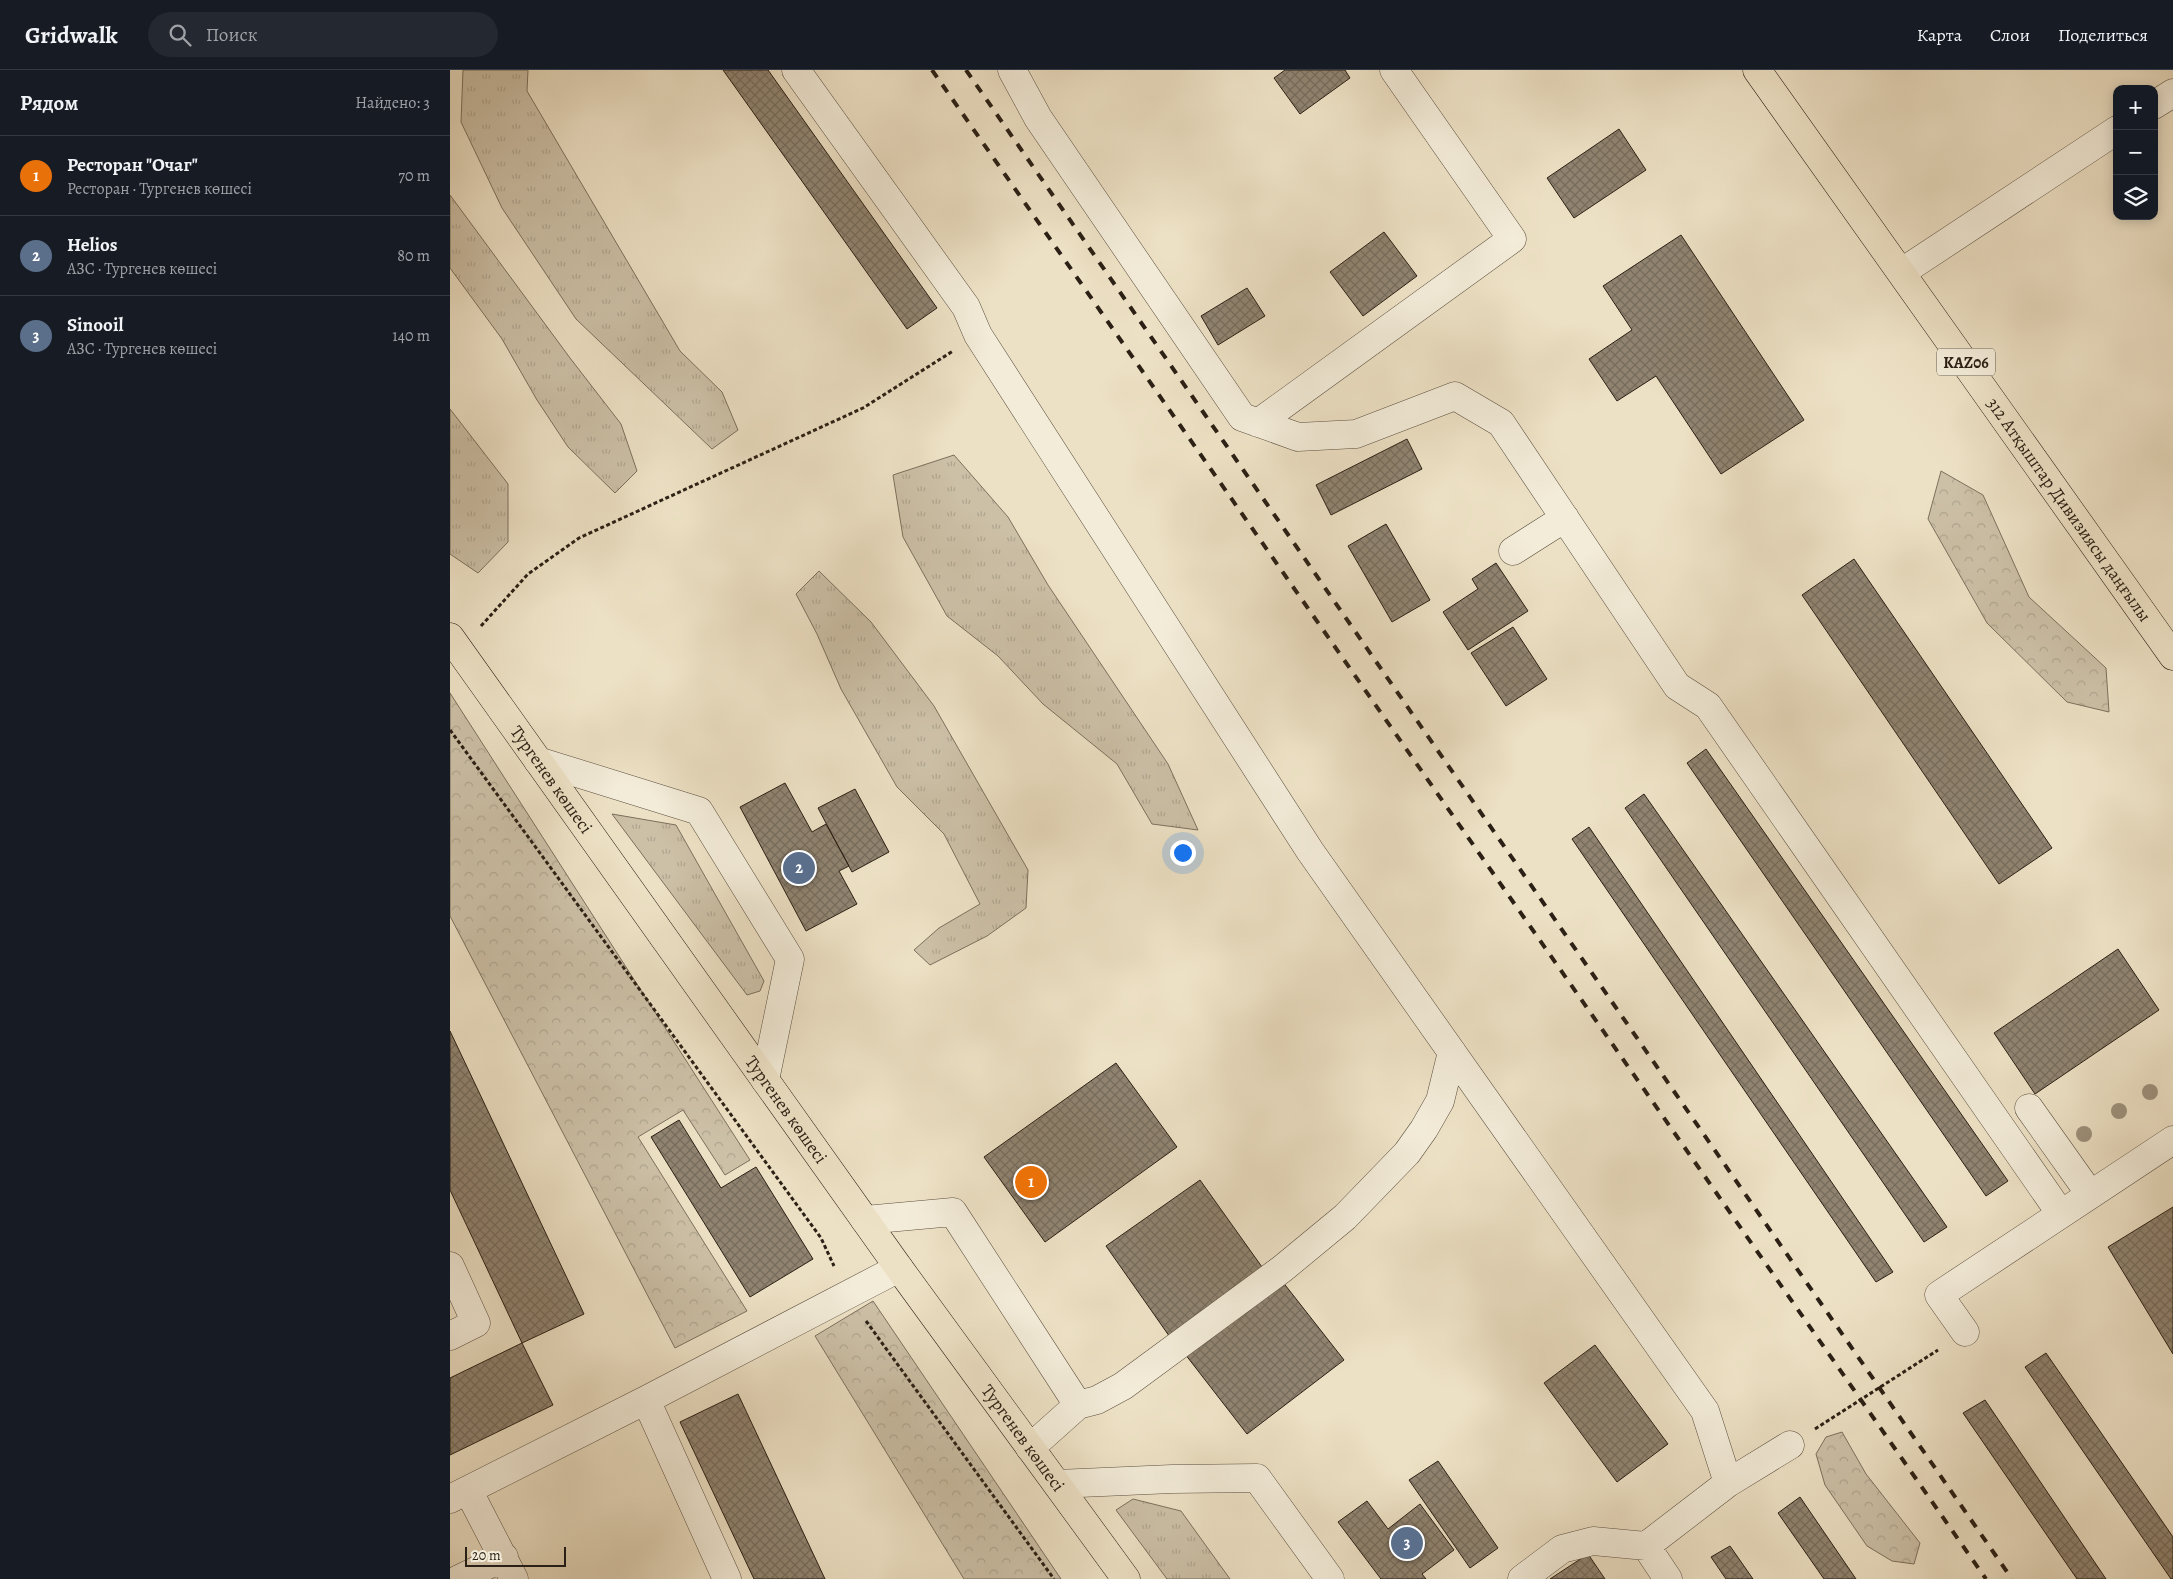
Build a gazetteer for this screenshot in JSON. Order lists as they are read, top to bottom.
{
  "streets": {
    "main road": ["KАZ06", "312 Атқыштар Дивизиясы даңғылы", "Тургенев көшесі"]
  },
  "scale_bar": "20 m",
  "page": {
    "header": "Gridwalk",
    "search": "Поиск",
    "nav": ["Карта", "Слои", "Поделиться"],
    "heading": ["Рядом", "Найдено: 3"],
    "map_buttons": ["+", "−"],
    "list": [
      {
        "mark": "1",
        "name": "Ресторан \"Очаг\"",
        "note": "Ресторан · Тургенев көшесі",
        "value": "70 m"
      },
      {
        "mark": "2",
        "name": "Helios",
        "note": "АЗС · Тургенев көшесі",
        "value": "80 m"
      },
      {
        "mark": "3",
        "name": "Sinooil",
        "note": "АЗС · Тургенев көшесі",
        "value": "140 m"
      }
    ],
    "pins": ["2", "1", "3"],
    "scale": "20 m"
  }
}
